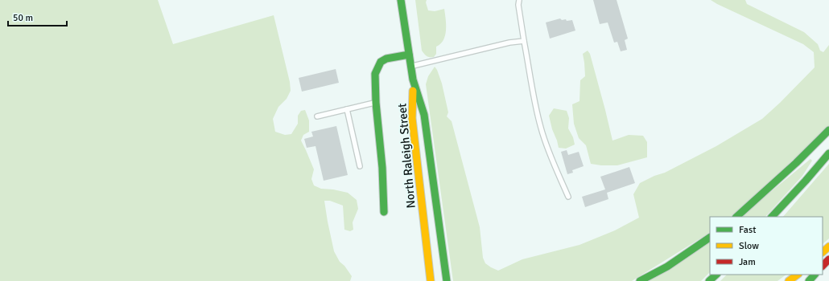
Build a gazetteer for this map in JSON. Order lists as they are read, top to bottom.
{
  "streets": {
    "main road": ["North Raleigh Street"]
  },
  "legend": ["Fast", "Slow", "Jam"],
  "scale_bar": "50 m"
}
